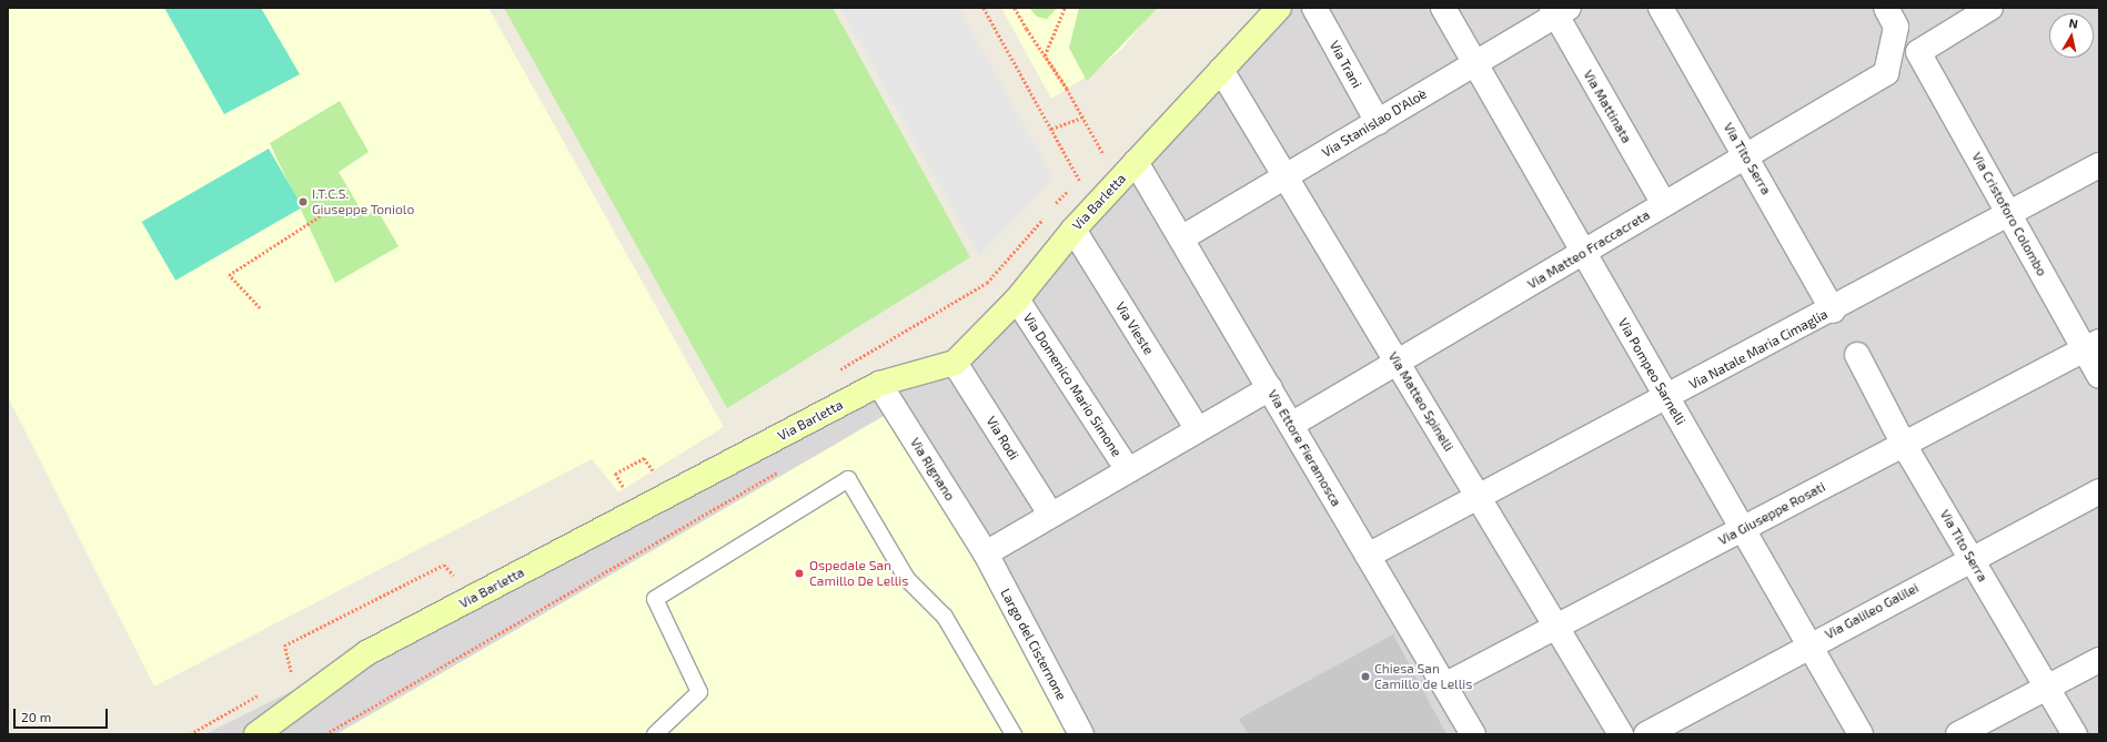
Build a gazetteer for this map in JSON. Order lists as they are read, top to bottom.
{
  "streets": {
    "street": [
      "Via Trani",
      "Via Mattinata",
      "Via Stanislao D'Aloè",
      "Via Tito Serra",
      "Via Barletta",
      "Via Cristoforo Colombo",
      "Via Matteo Fraccacreta",
      "Via Vieste",
      "Via Natale Maria Cimaglia",
      "Via Pompeo Sarnelli",
      "Via Domenico Mario Simone",
      "Via Matteo Spinelli",
      "Via Rodi",
      "Via Ettore Fieramosca",
      "Via Rignano",
      "Via Giuseppe Rosati",
      "Via Galileo Galilei",
      "Largo del Cisternone"
    ]
  },
  "crossings": [
    ["Via Trani", "Via Stanislao D'Aloè"],
    ["Via Mattinata", "Via Stanislao D'Aloè"],
    ["Via Mattinata", "Via Matteo Fraccacreta"],
    ["Via Stanislao D'Aloè", "Via Pompeo Sarnelli"],
    ["Via Stanislao D'Aloè", "Via Matteo Spinelli"],
    ["Via Stanislao D'Aloè", "Via Ettore Fieramosca"],
    ["Via Tito Serra", "Via Matteo Fraccacreta"],
    ["Via Tito Serra", "Via Natale Maria Cimaglia"],
    ["Via Tito Serra", "Via Giuseppe Rosati"],
    ["Via Tito Serra", "Via Galileo Galilei"],
    ["Via Barletta", "Via Vieste"],
    ["Via Barletta", "Via Domenico Mario Simone"],
    ["Via Barletta", "Via Matteo Spinelli"],
    ["Via Barletta", "Via Rodi"],
    ["Via Barletta", "Via Ettore Fieramosca"],
    ["Via Barletta", "Via Rignano"],
    ["Via Cristoforo Colombo", "Via Natale Maria Cimaglia"],
    ["Via Cristoforo Colombo", "Via Giuseppe Rosati"],
    ["Via Matteo Fraccacreta", "Via Pompeo Sarnelli"],
    ["Via Matteo Fraccacreta", "Via Matteo Spinelli"],
    ["Via Matteo Fraccacreta", "Via Ettore Fieramosca"],
    ["Via Natale Maria Cimaglia", "Via Pompeo Sarnelli"],
    ["Via Natale Maria Cimaglia", "Via Matteo Spinelli"],
    ["Via Natale Maria Cimaglia", "Via Ettore Fieramosca"],
    ["Via Pompeo Sarnelli", "Via Giuseppe Rosati"],
    ["Via Pompeo Sarnelli", "Via Galileo Galilei"],
    ["Via Matteo Spinelli", "Via Giuseppe Rosati"],
    ["Via Ettore Fieramosca", "Via Giuseppe Rosati"],
    ["Via Rignano", "Largo del Cisternone"]
  ],
  "places": ["I.T.C.S. Giuseppe Toniolo", "Ospedale San Camillo De Lellis", "Chiesa San Camillo de Lellis"],
  "scale_bar": "20 m",
  "north": "top"
}
